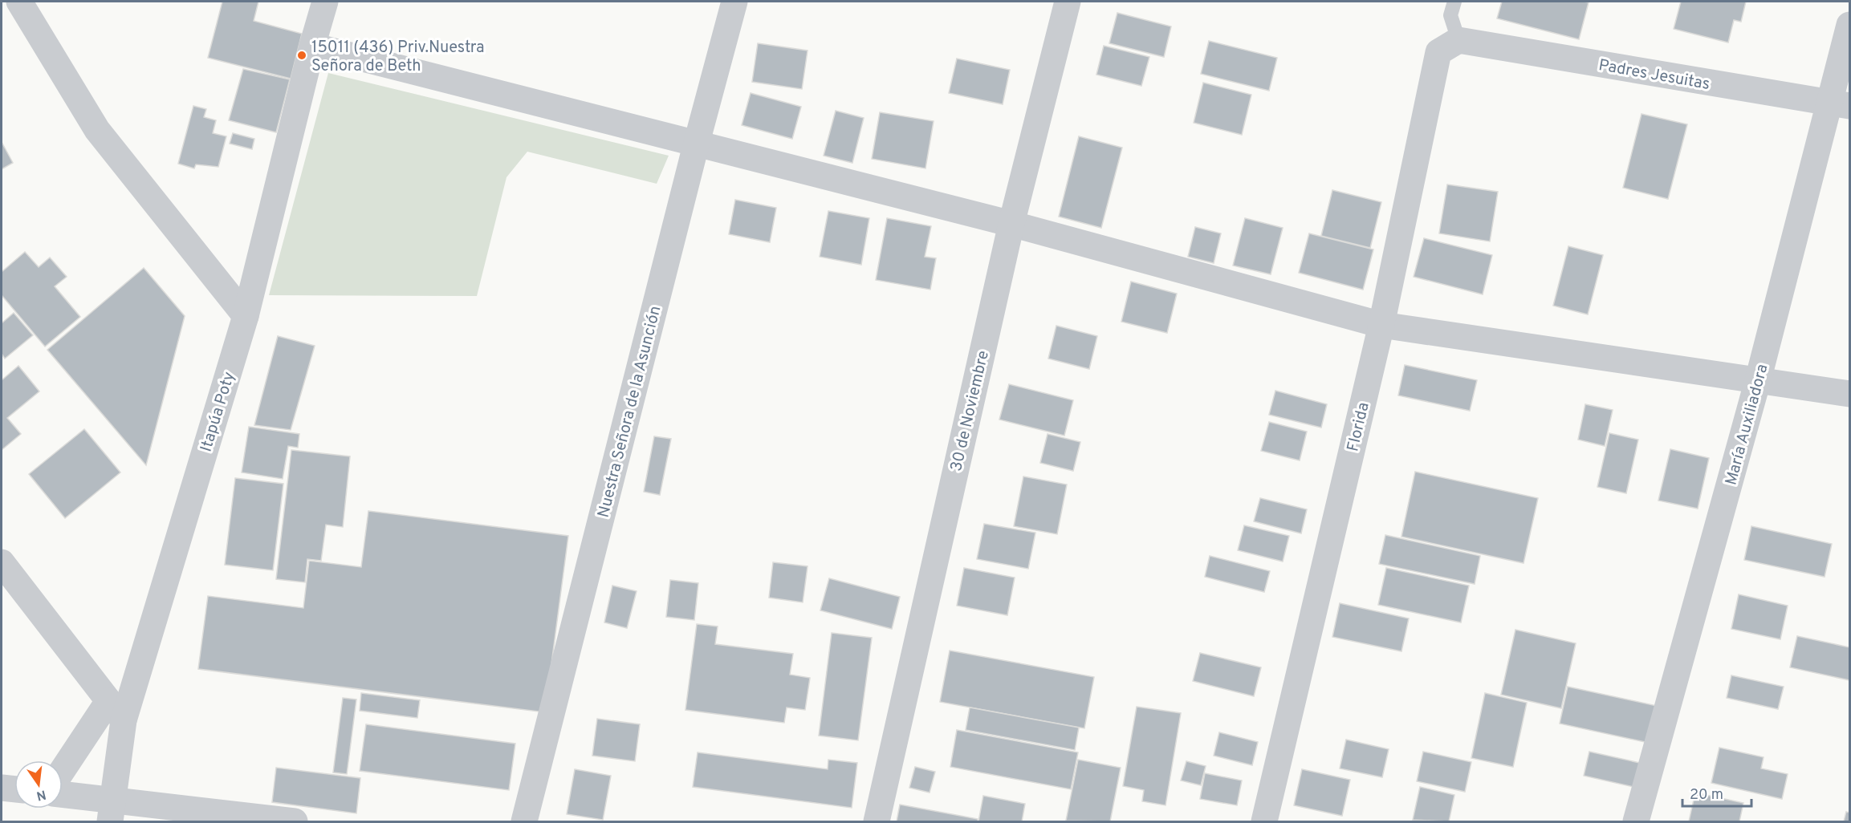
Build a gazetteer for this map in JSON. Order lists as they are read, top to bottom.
{
  "streets": {
    "street": [
      "Padres Jesuitas",
      "30 de Noviembre",
      "Itapúa Poty",
      "Nuestra Señora de la Asunción",
      "María Auxiliadora",
      "Florida"
    ]
  },
  "crossings": [
    ["Padres Jesuitas", "María Auxiliadora"],
    ["Padres Jesuitas", "Florida"]
  ],
  "places": ["15011 (436) Priv.Nuestra Señora de Beth"],
  "scale_bar": "20 m",
  "north": "bottom"
}
